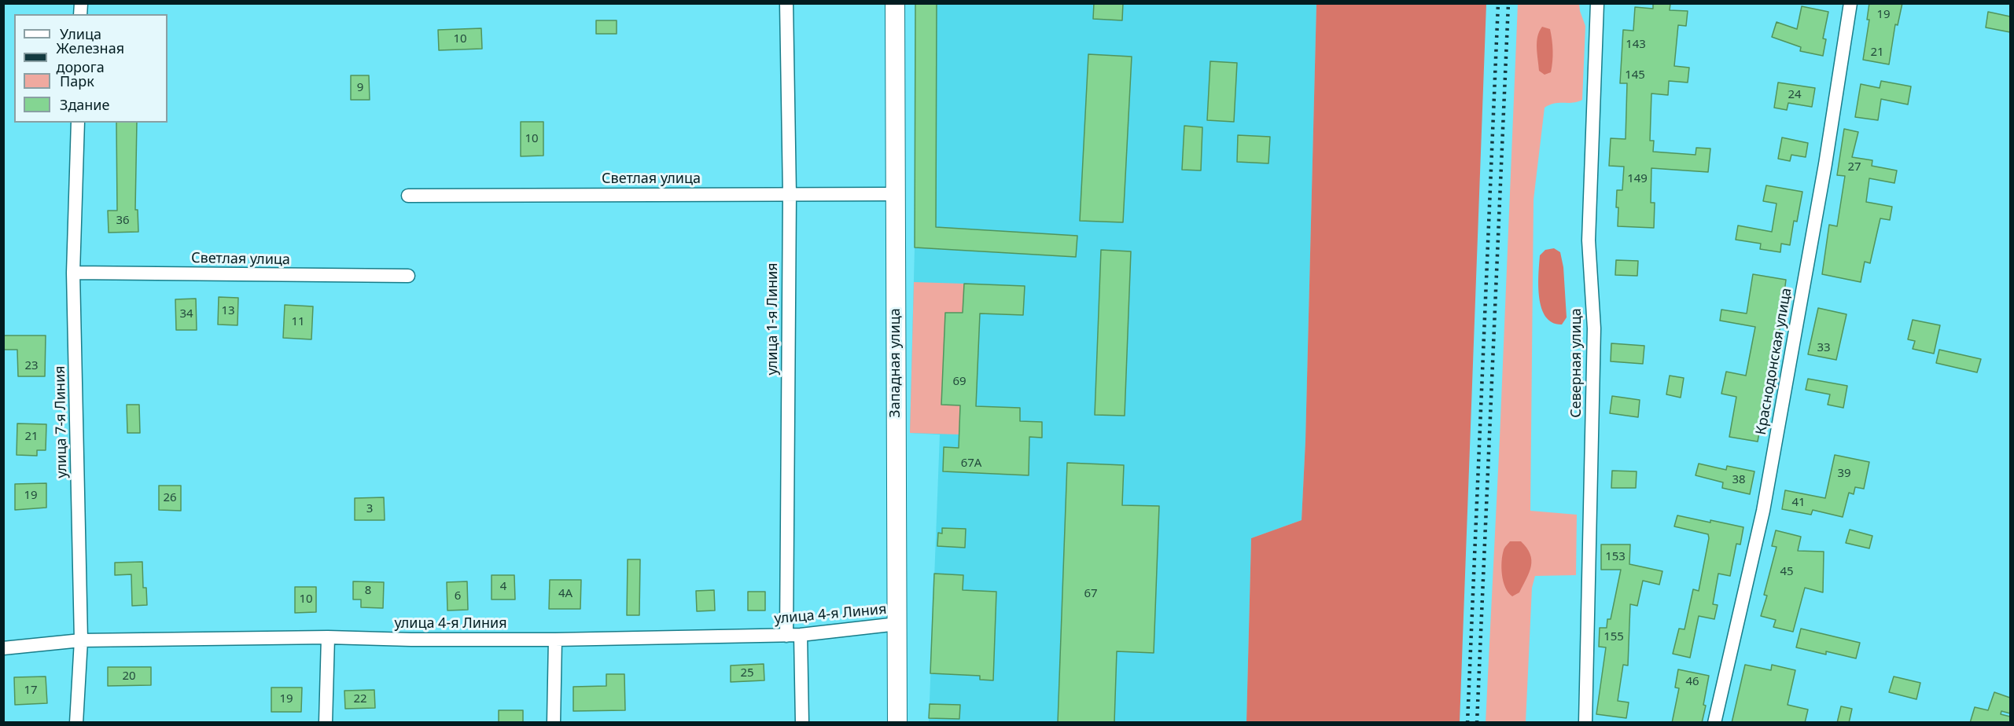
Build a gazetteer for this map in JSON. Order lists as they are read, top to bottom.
{
  "streets": {
    "street": [
      "Светлая улица",
      "улица 1-я Линия",
      "Краснодонская улица",
      "Западная улица",
      "Северная улица",
      "улица 7-я Линия",
      "улица 4-я Линия"
    ]
  },
  "crossings": [
    ["Светлая улица", "улица 1-я Линия"],
    ["Светлая улица", "Западная улица"],
    ["Светлая улица", "улица 7-я Линия"],
    ["улица 1-я Линия", "улица 4-я Линия"],
    ["Западная улица", "улица 4-я Линия"],
    ["улица 7-я Линия", "улица 4-я Линия"]
  ],
  "house_numbers": [
    "19",
    "10",
    "143",
    "21",
    "145",
    "9",
    "24",
    "10",
    "27",
    "149",
    "36",
    "13",
    "34",
    "11",
    "33",
    "23",
    "69",
    "21",
    "67А",
    "39",
    "38",
    "19",
    "26",
    "41",
    "3",
    "153",
    "45",
    "4",
    "8",
    "4А",
    "67",
    "6",
    "10",
    "155",
    "25",
    "20",
    "46",
    "17",
    "19",
    "22"
  ],
  "legend": [
    "Улица",
    "Железная дорога",
    "Парк",
    "Здание"
  ]
}
